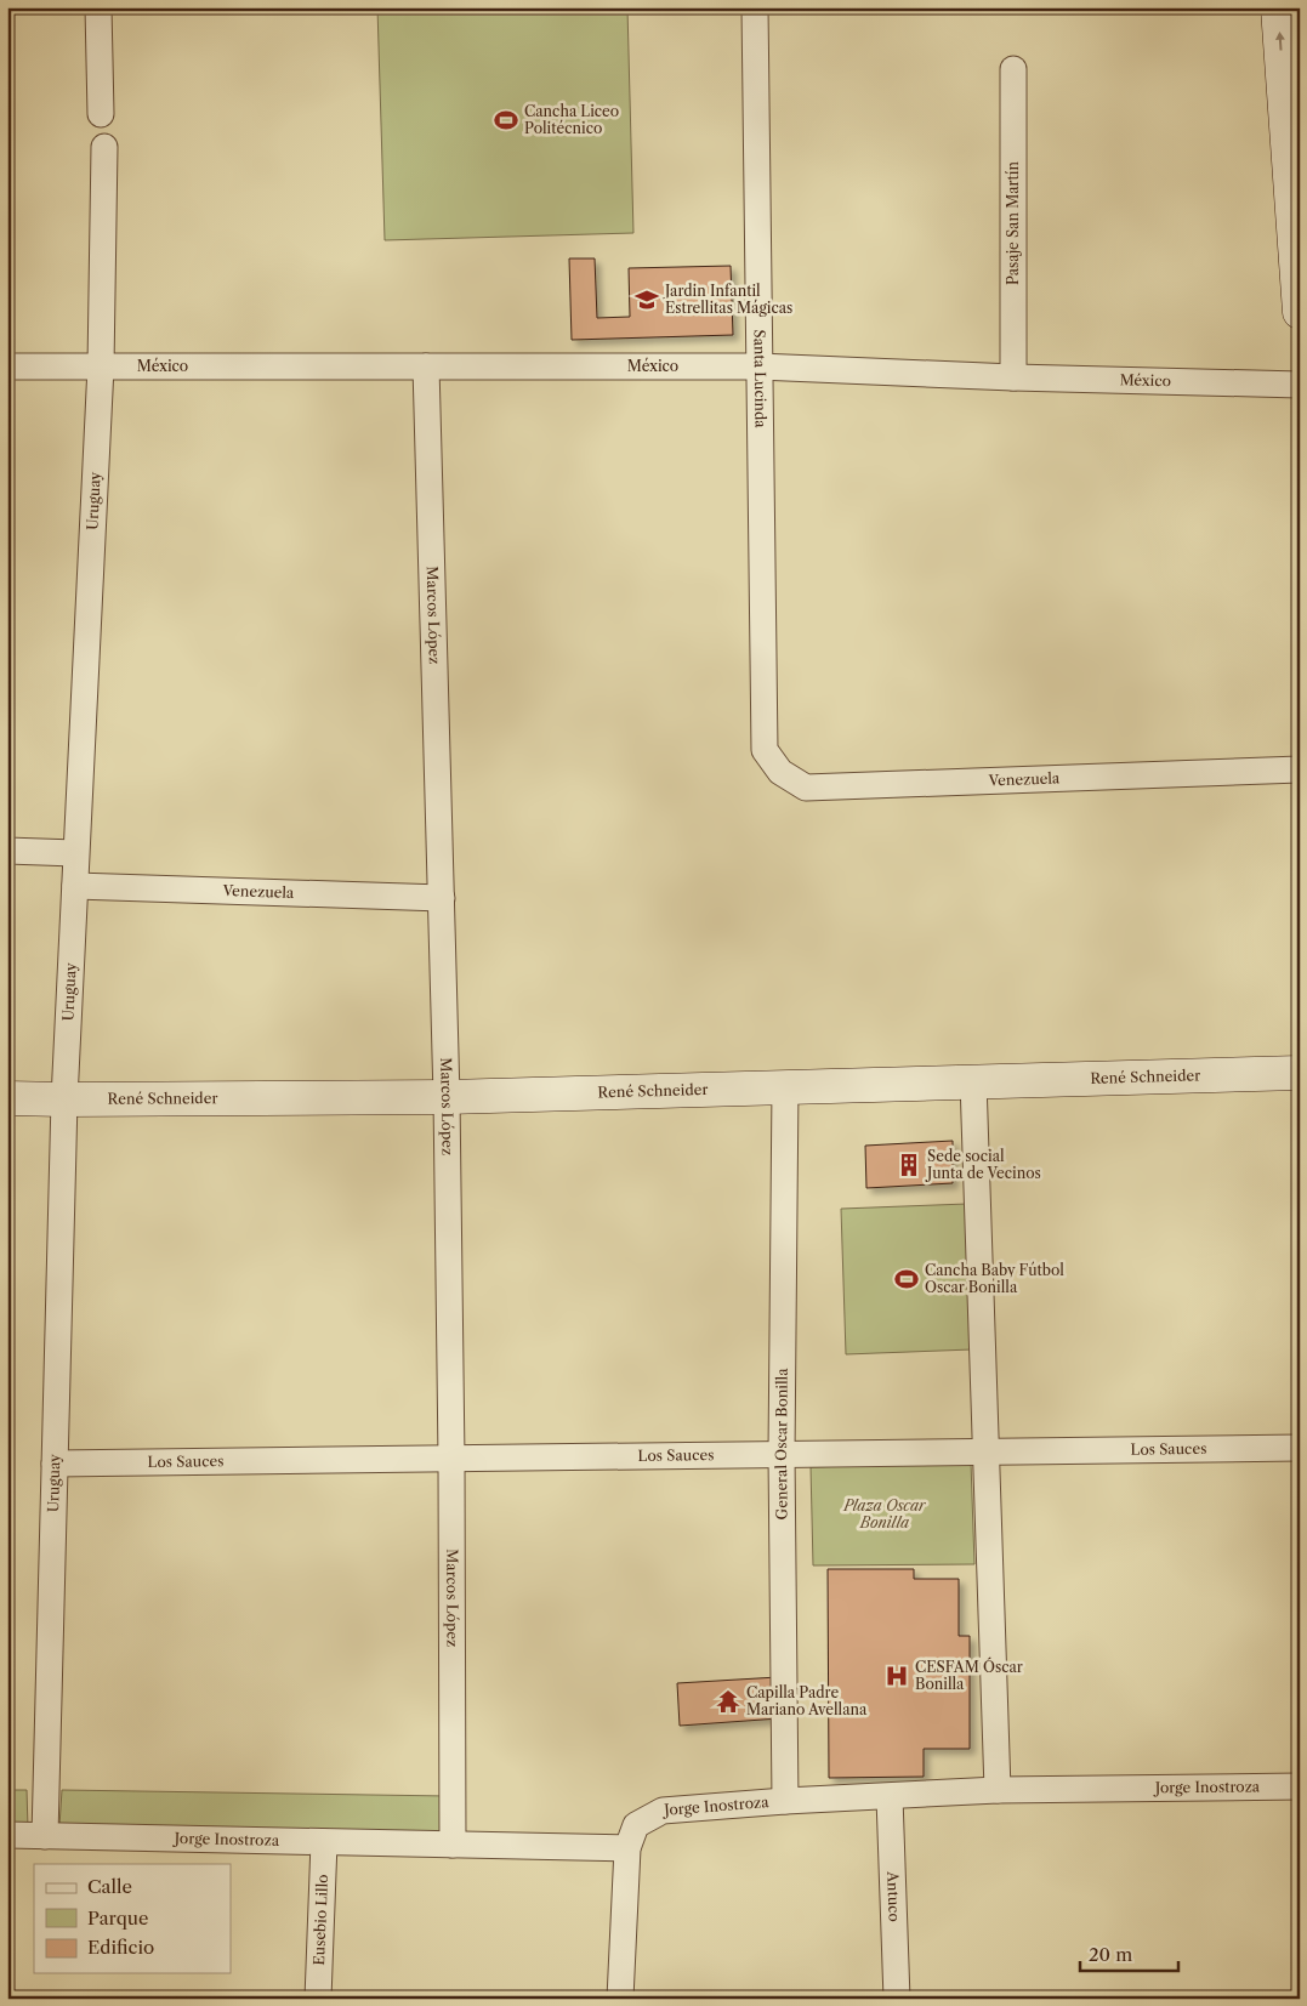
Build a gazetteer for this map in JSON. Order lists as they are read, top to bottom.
{
  "streets": {
    "street": [
      "Pasaje San Martín",
      "México",
      "Santa Lucinda",
      "Uruguay",
      "Marcos López",
      "Venezuela",
      "René Schneider",
      "General Oscar Bonilla",
      "Los Sauces",
      "Jorge Inostroza",
      "Antuco",
      "Eusebio Lillo"
    ]
  },
  "crossings": [
    ["Pasaje San Martín", "México"],
    ["México", "Santa Lucinda"],
    ["México", "Uruguay"],
    ["México", "Marcos López"],
    ["Santa Lucinda", "Venezuela"],
    ["Uruguay", "Venezuela"],
    ["Uruguay", "René Schneider"],
    ["Uruguay", "Los Sauces"],
    ["Uruguay", "Jorge Inostroza"],
    ["Marcos López", "Venezuela"],
    ["Marcos López", "René Schneider"],
    ["Marcos López", "Los Sauces"],
    ["Marcos López", "Jorge Inostroza"],
    ["René Schneider", "General Oscar Bonilla"],
    ["General Oscar Bonilla", "Los Sauces"],
    ["General Oscar Bonilla", "Jorge Inostroza"],
    ["Jorge Inostroza", "Antuco"],
    ["Jorge Inostroza", "Eusebio Lillo"]
  ],
  "parks": ["Plaza Oscar Bonilla"],
  "places": {
    "sports": ["Cancha Liceo Politécnico", "Cancha Baby Fútbol Oscar Bonilla"],
    "school or university": ["Jardin Infantil Estrellitas Mágicas"],
    "building": ["Sede social Junta de Vecinos"],
    "hospital": ["CESFAM Óscar Bonilla"],
    "temple": ["Capilla Padre Mariano Avellana"]
  },
  "legend": ["Calle", "Parque", "Edificio"],
  "scale_bar": "20 m"
}
